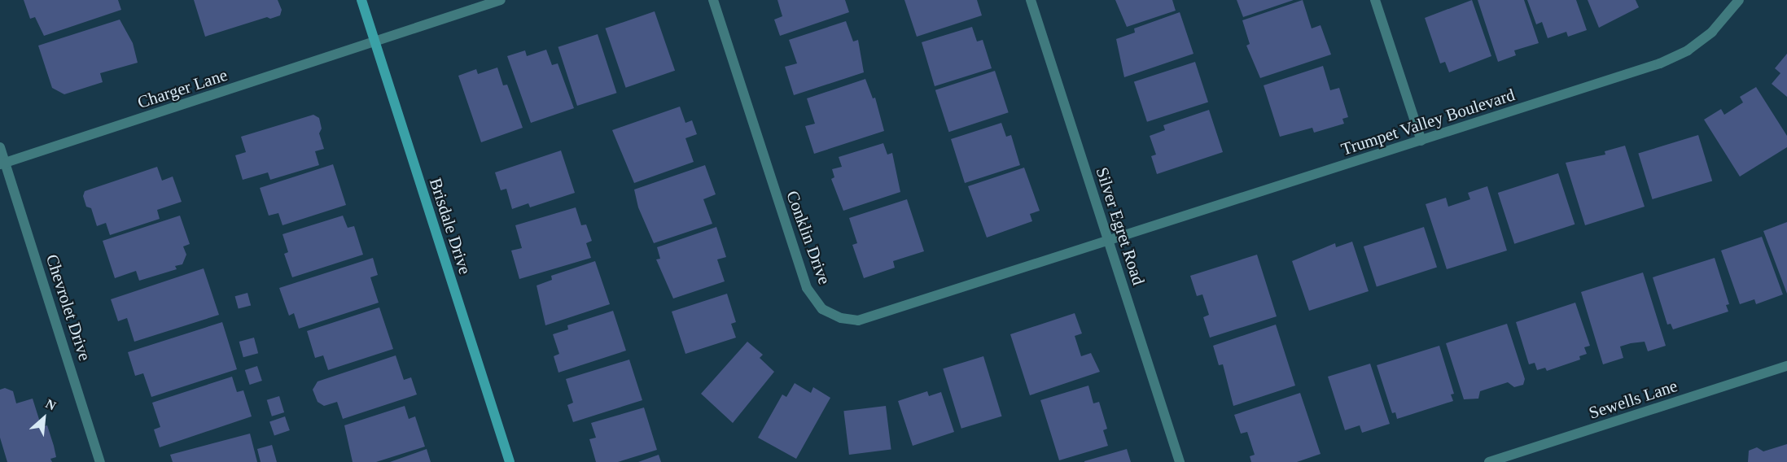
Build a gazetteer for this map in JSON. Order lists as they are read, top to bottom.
{
  "streets": {
    "street": [
      "Charger Lane",
      "Trumpet Valley Boulevard",
      "Brisdale Drive",
      "Silver Egret Road",
      "Conklin Drive",
      "Chevrolet Drive",
      "Sewells Lane"
    ]
  },
  "crossings": [
    ["Charger Lane", "Brisdale Drive"],
    ["Charger Lane", "Chevrolet Drive"],
    ["Trumpet Valley Boulevard", "Silver Egret Road"],
    ["Trumpet Valley Boulevard", "Conklin Drive"],
    ["Silver Egret Road", "Conklin Drive"]
  ],
  "north": "top right"
}
